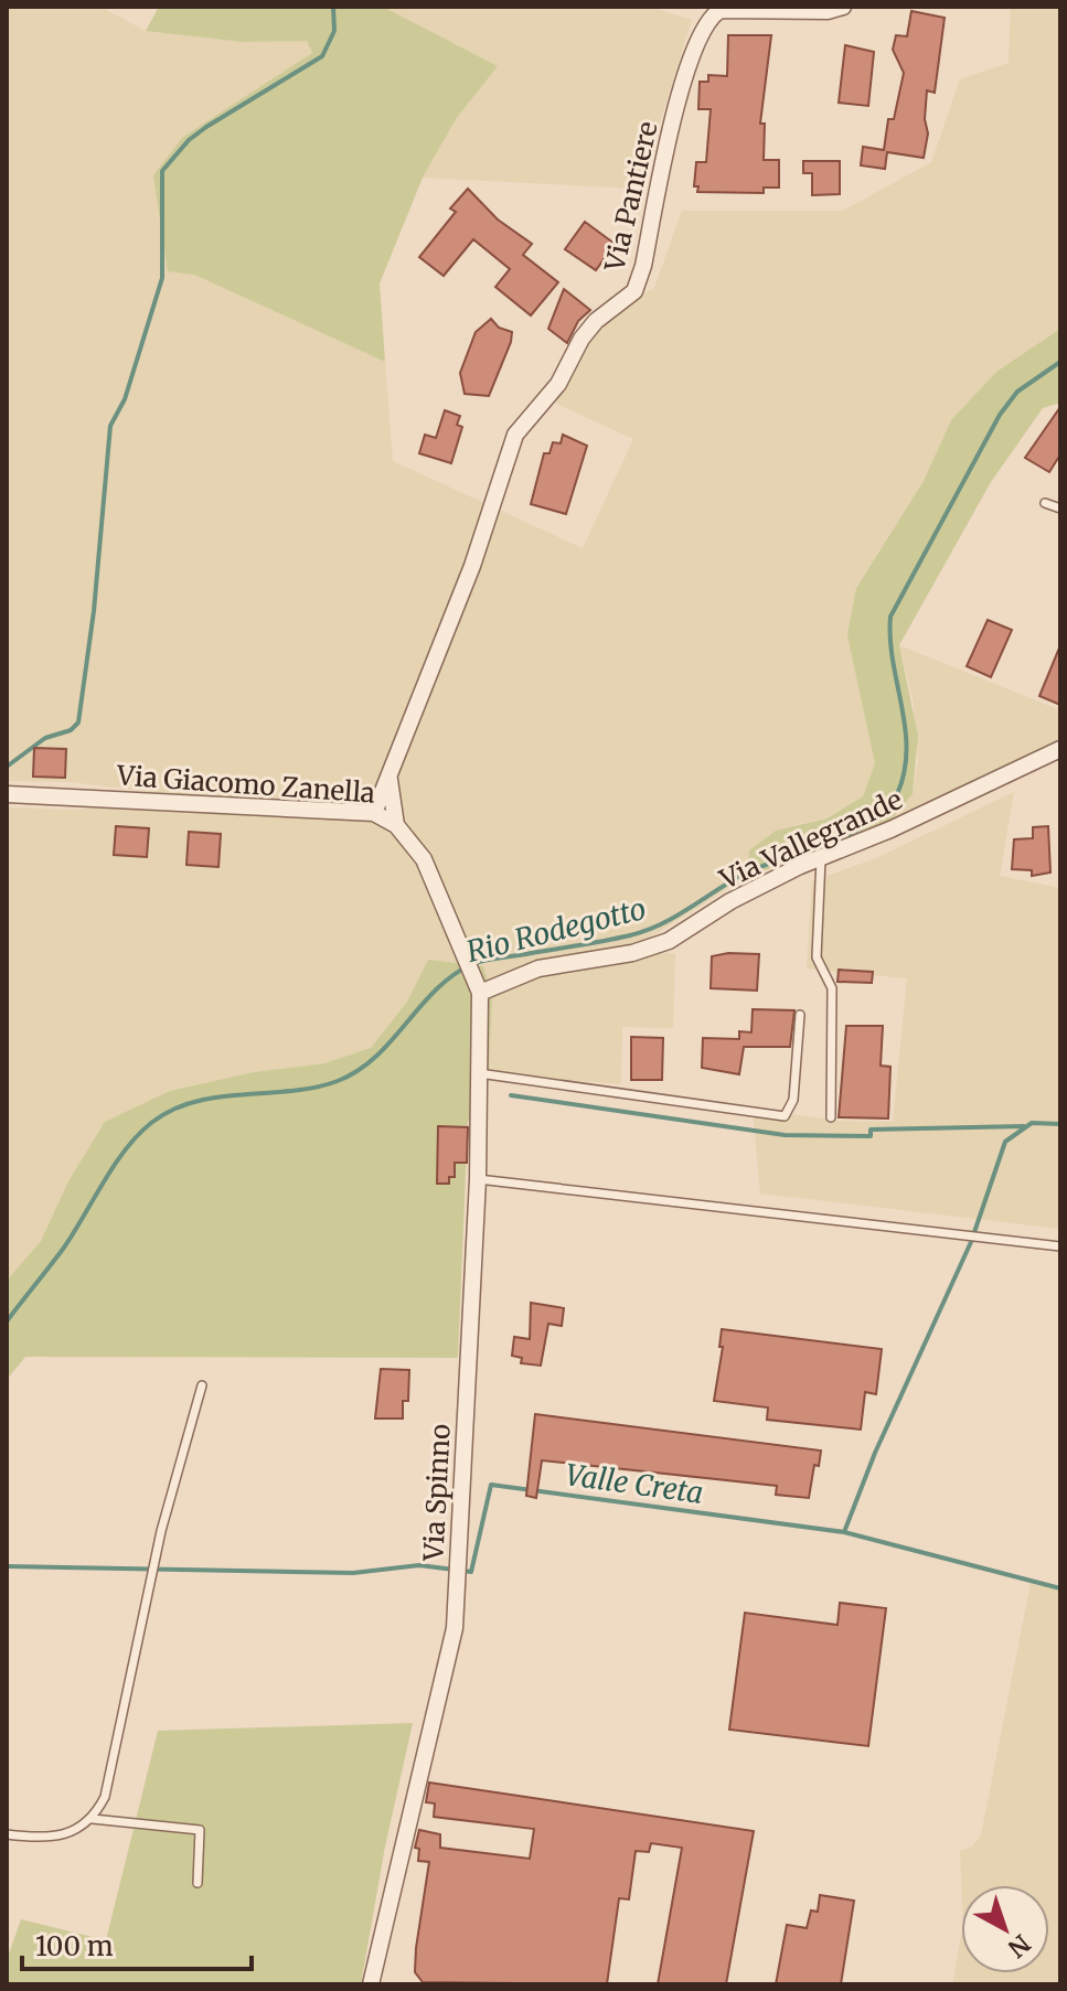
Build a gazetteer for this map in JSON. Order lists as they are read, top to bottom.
{
  "streets": {
    "street": [
      "Via Pantiere",
      "Via Giacomo Zanella",
      "Via Vallegrande",
      "Via Spinno"
    ]
  },
  "crossings": [
    ["Via Pantiere", "Via Giacomo Zanella"],
    ["Via Giacomo Zanella", "Via Vallegrande"],
    ["Via Giacomo Zanella", "Via Spinno"],
    ["Via Vallegrande", "Via Spinno"]
  ],
  "water": ["Rio Rodegotto", "Valle Creta"],
  "scale_bar": "100 m",
  "north": "bottom right"
}
